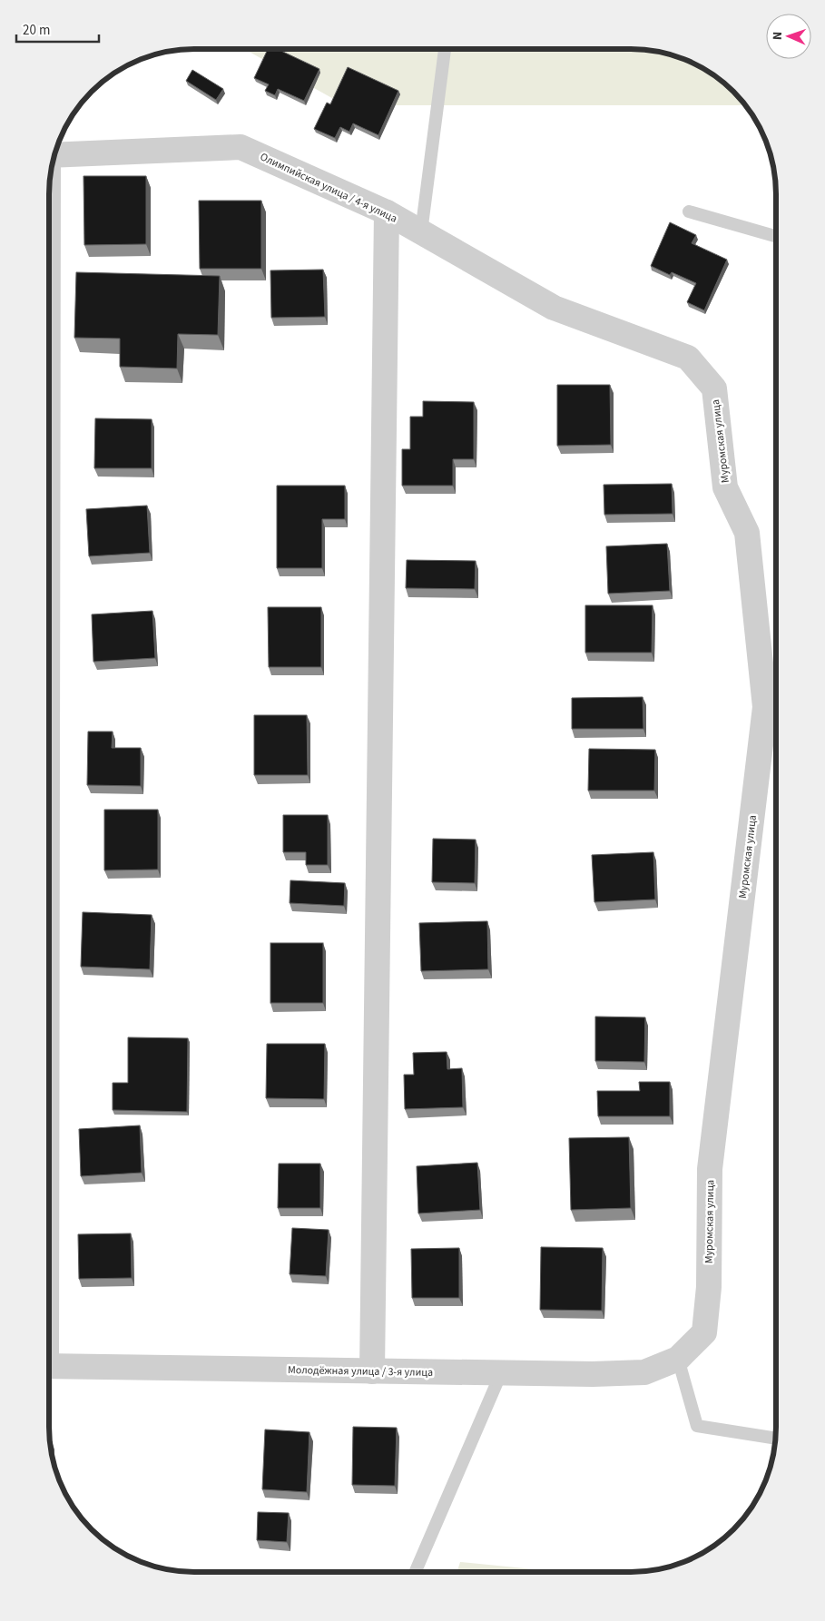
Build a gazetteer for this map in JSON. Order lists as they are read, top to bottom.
{
  "streets": {
    "street": ["Олимпийская улица / 4-я улица", "Муромская улица", "Молодёжная улица / 3-я улица"]
  },
  "crossings": [
    ["Олимпийская улица / 4-я улица", "Муромская улица"],
    ["Муромская улица", "Молодёжная улица / 3-я улица"]
  ],
  "scale_bar": "20 m",
  "north": "left"
}
